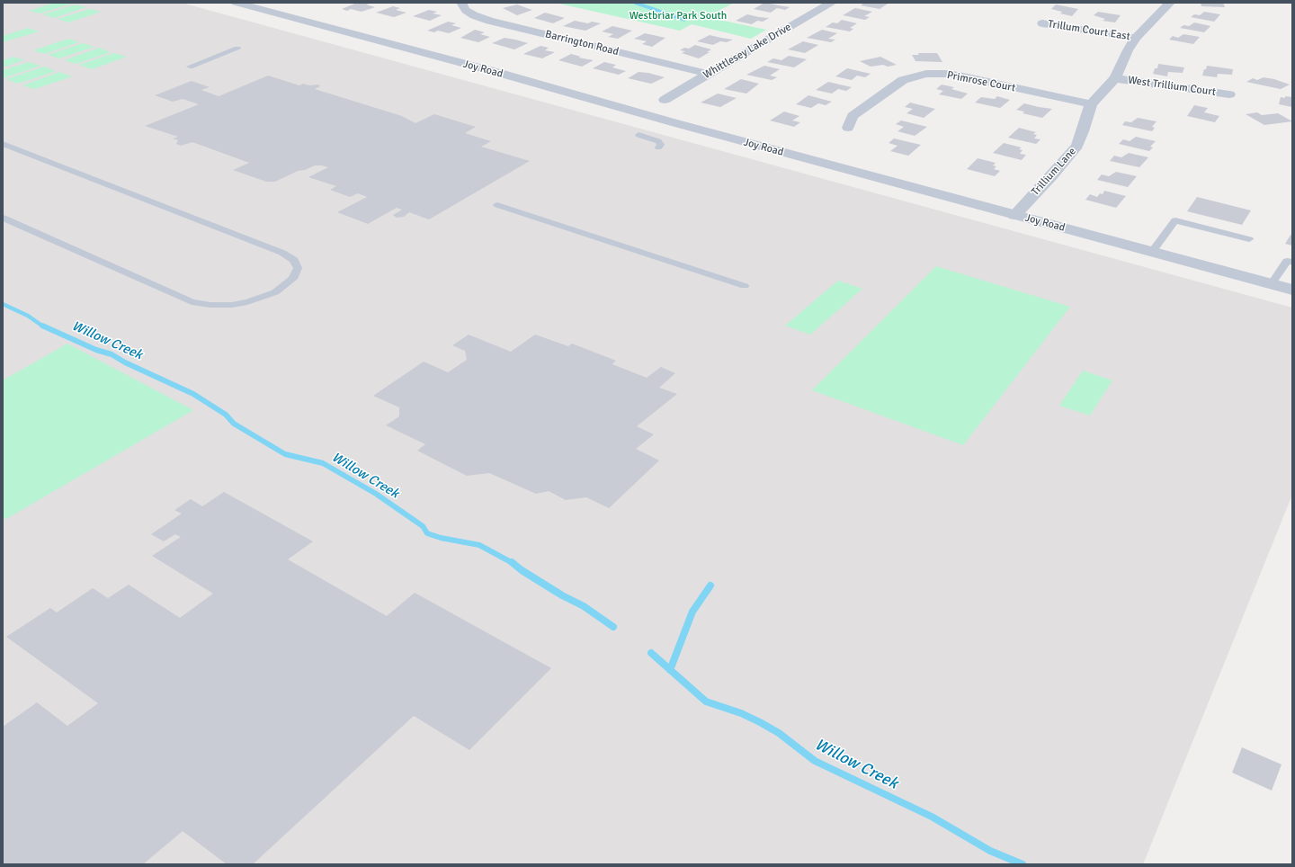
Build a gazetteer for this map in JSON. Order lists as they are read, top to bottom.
{
  "streets": {
    "street": [
      "Trillum Court East",
      "Barrington Road",
      "Whittlesey Lake Drive",
      "Joy Road",
      "Primrose Court",
      "West Trillium Court",
      "Trillium Lane"
    ]
  },
  "crossings": [
    ["Trillum Court East", "Trillium Lane"],
    ["Barrington Road", "Whittlesey Lake Drive"],
    ["Joy Road", "Trillium Lane"],
    ["Primrose Court", "Trillium Lane"],
    ["West Trillium Court", "Trillium Lane"]
  ],
  "water": ["Willow Creek"],
  "parks": ["Westbriar Park South"]
}
